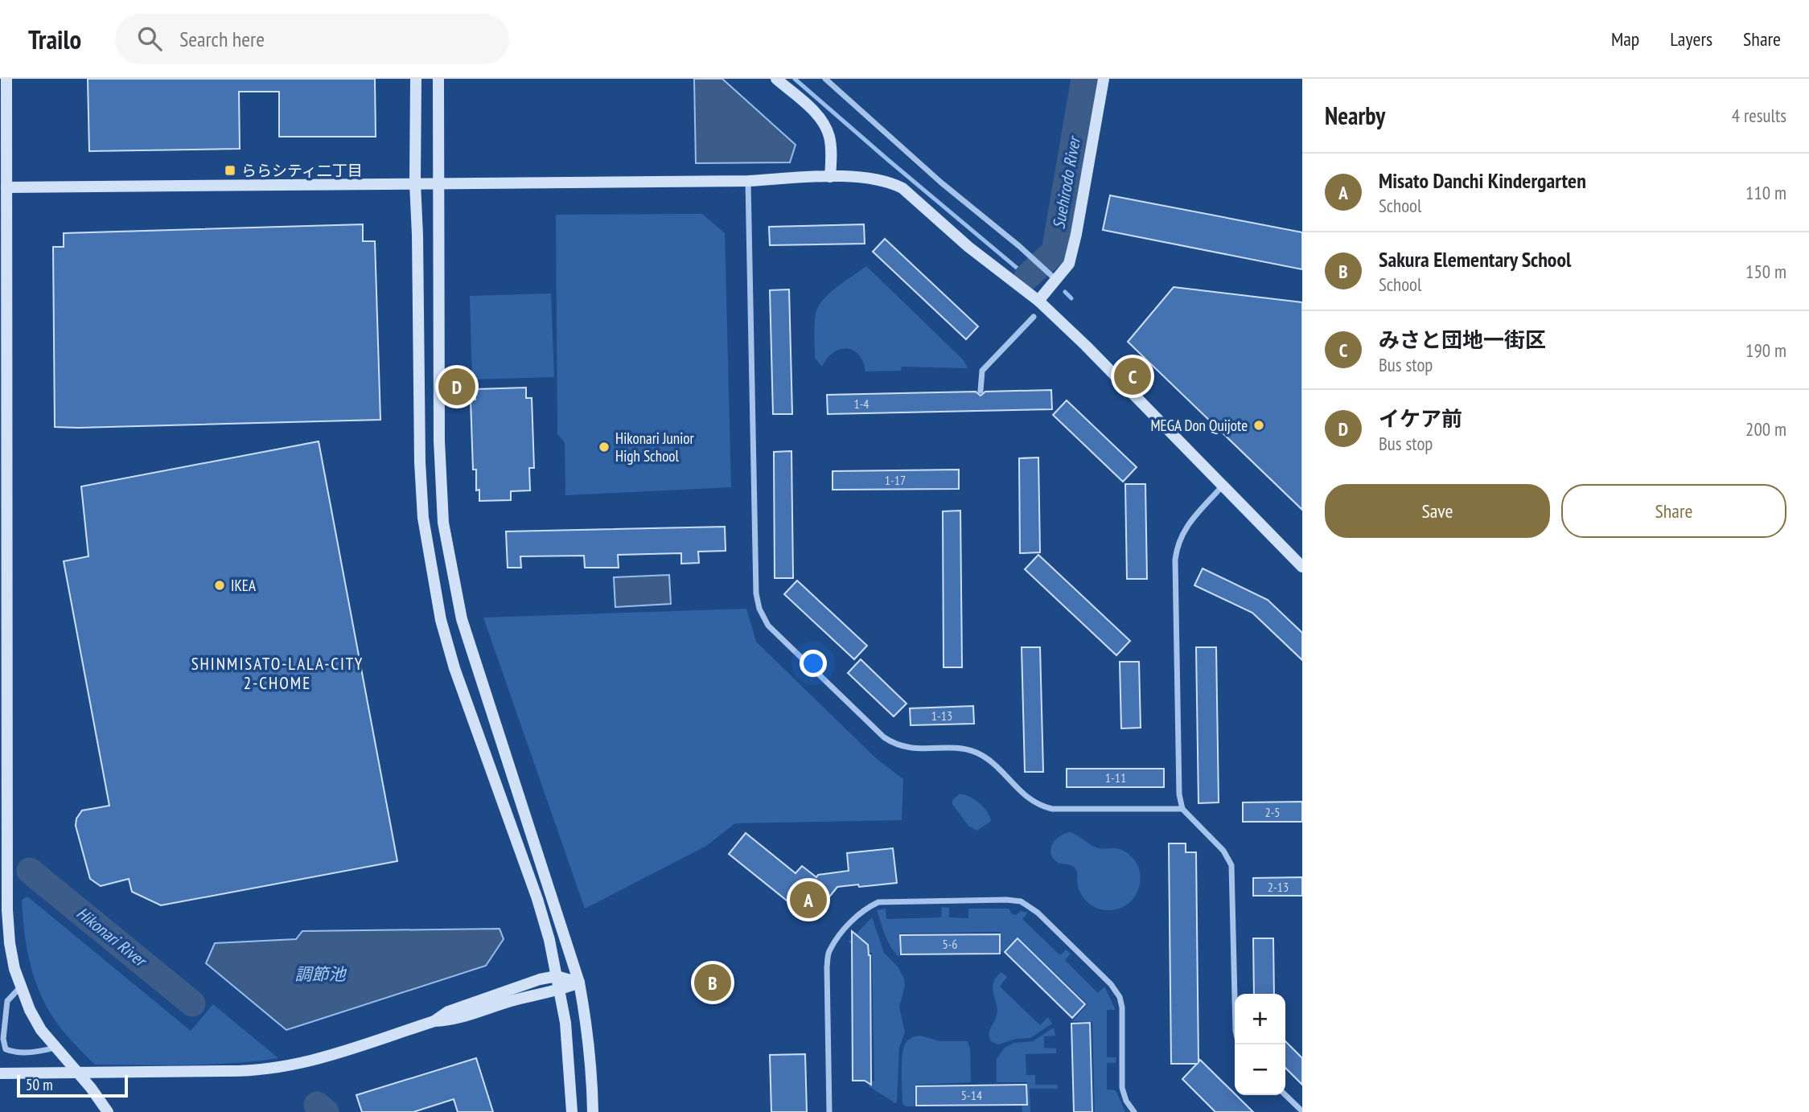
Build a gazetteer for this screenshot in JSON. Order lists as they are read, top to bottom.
{
  "districts": ["SHINMISATO-LALA-CITY 2-CHOME"],
  "water": ["Suehirodo River", "Hikonari River", "調節池"],
  "places": {
    "transit": ["ららシティ二丁目"],
    "other": ["MEGA Don Quijote", "Hikonari Junior High School", "IKEA"]
  },
  "house_numbers": [
    "1-4",
    "1-17",
    "1-13",
    "1-11",
    "2-5",
    "2-13",
    "5-6",
    "5-14"
  ],
  "scale_bar": "50 m",
  "page": {
    "header": "Trailo",
    "search": "Search here",
    "nav": ["Map", "Layers", "Share"],
    "heading": ["Nearby", "4 results"],
    "list": [
      {
        "mark": "A",
        "name": "Misato Danchi Kindergarten",
        "note": "School",
        "value": "110 m"
      },
      {
        "mark": "B",
        "name": "Sakura Elementary School",
        "note": "School",
        "value": "150 m"
      },
      {
        "mark": "C",
        "name": "みさと団地一街区",
        "note": "Bus stop",
        "value": "190 m"
      },
      {
        "mark": "D",
        "name": "イケア前",
        "note": "Bus stop",
        "value": "200 m"
      }
    ],
    "pins": [
      "C",
      "D",
      "A",
      "B"
    ],
    "buttons": ["Save", "Share"],
    "map_buttons": ["+", "−"],
    "scale": "50 m"
  }
}
